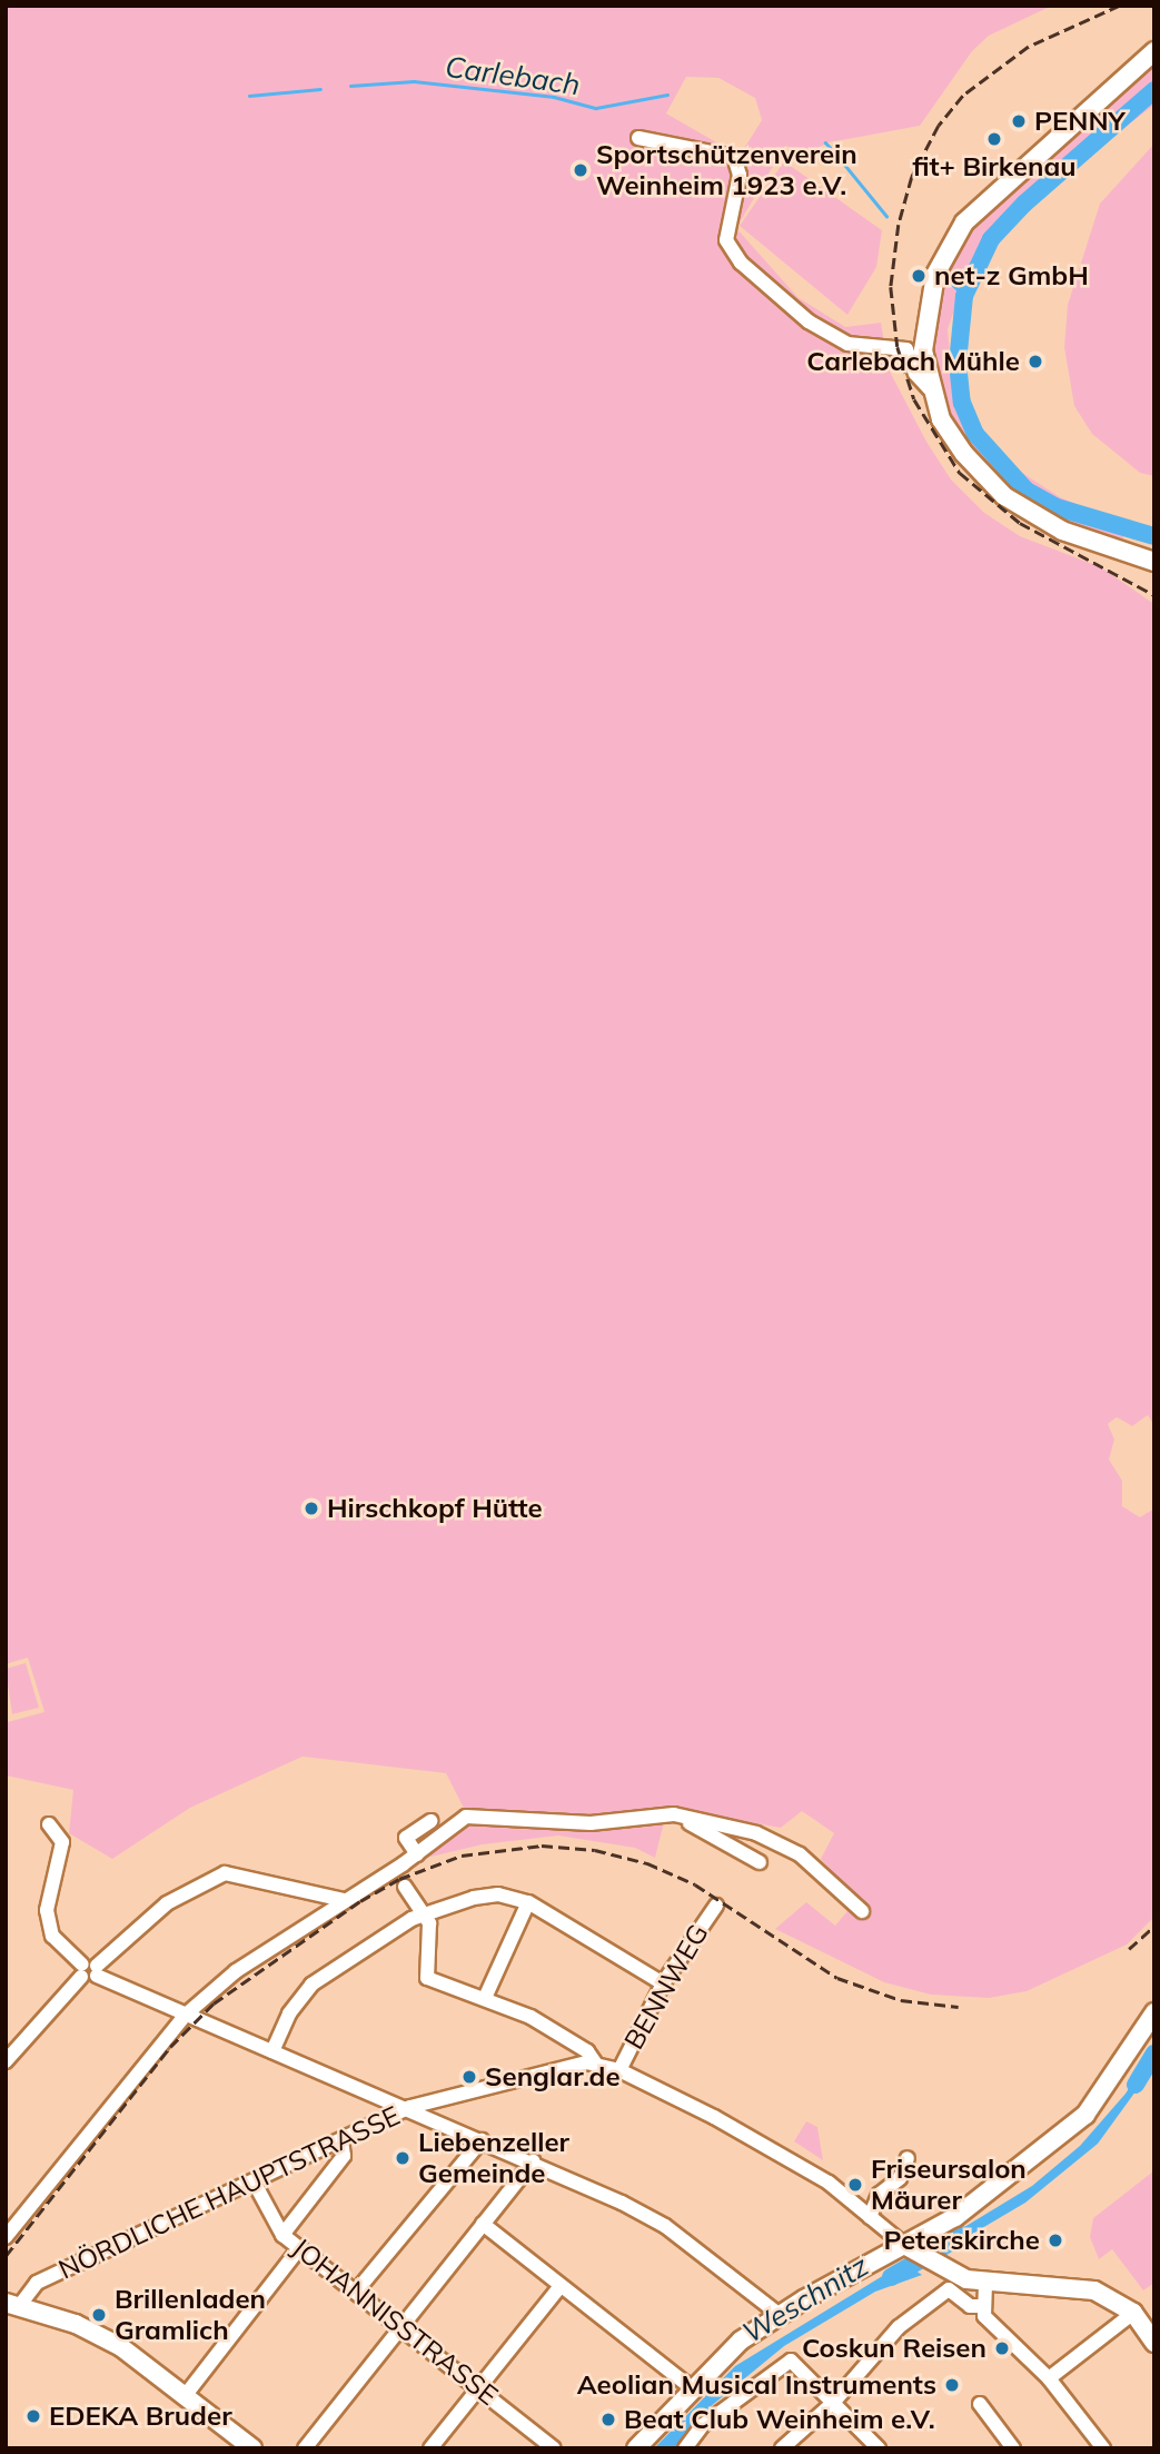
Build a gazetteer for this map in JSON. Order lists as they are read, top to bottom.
{
  "streets": {
    "street": ["BENNWEG", "NÖRDLICHE HAUPTSTRASSE", "JOHANNISSTRASSE"]
  },
  "crossings": [
    ["NÖRDLICHE HAUPTSTRASSE", "JOHANNISSTRASSE"]
  ],
  "water": ["Carlebach", "Weschnitz"],
  "places": [
    "PENNY",
    "fit+ Birkenau",
    "Sportschützenverein Weinheim 1923 e.V.",
    "net-z GmbH",
    "Carlebach Mühle",
    "Hirschkopf Hütte",
    "Senglar.de",
    "Liebenzeller Gemeinde",
    "Friseursalon Mäurer",
    "Peterskirche",
    "Brillenladen Gramlich",
    "Coskun Reisen",
    "Aeolian Musical Instruments",
    "EDEKA Bruder",
    "Beat Club Weinheim e.V."
  ]
}
